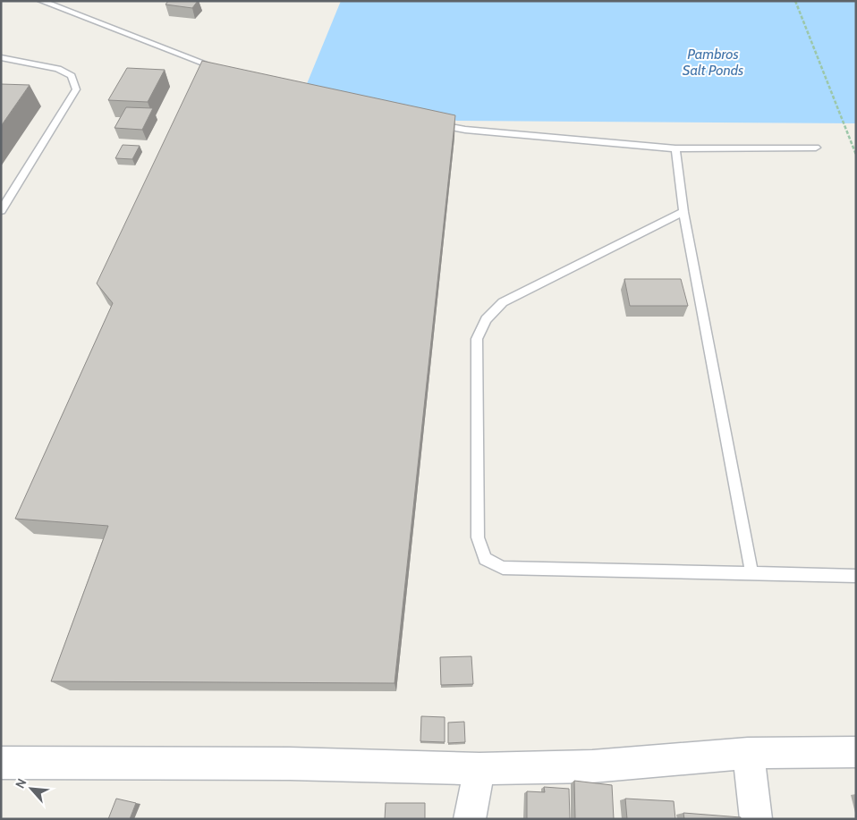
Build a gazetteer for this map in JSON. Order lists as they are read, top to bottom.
{
  "water": ["Pambros Salt Ponds"],
  "north": "top left"
}
